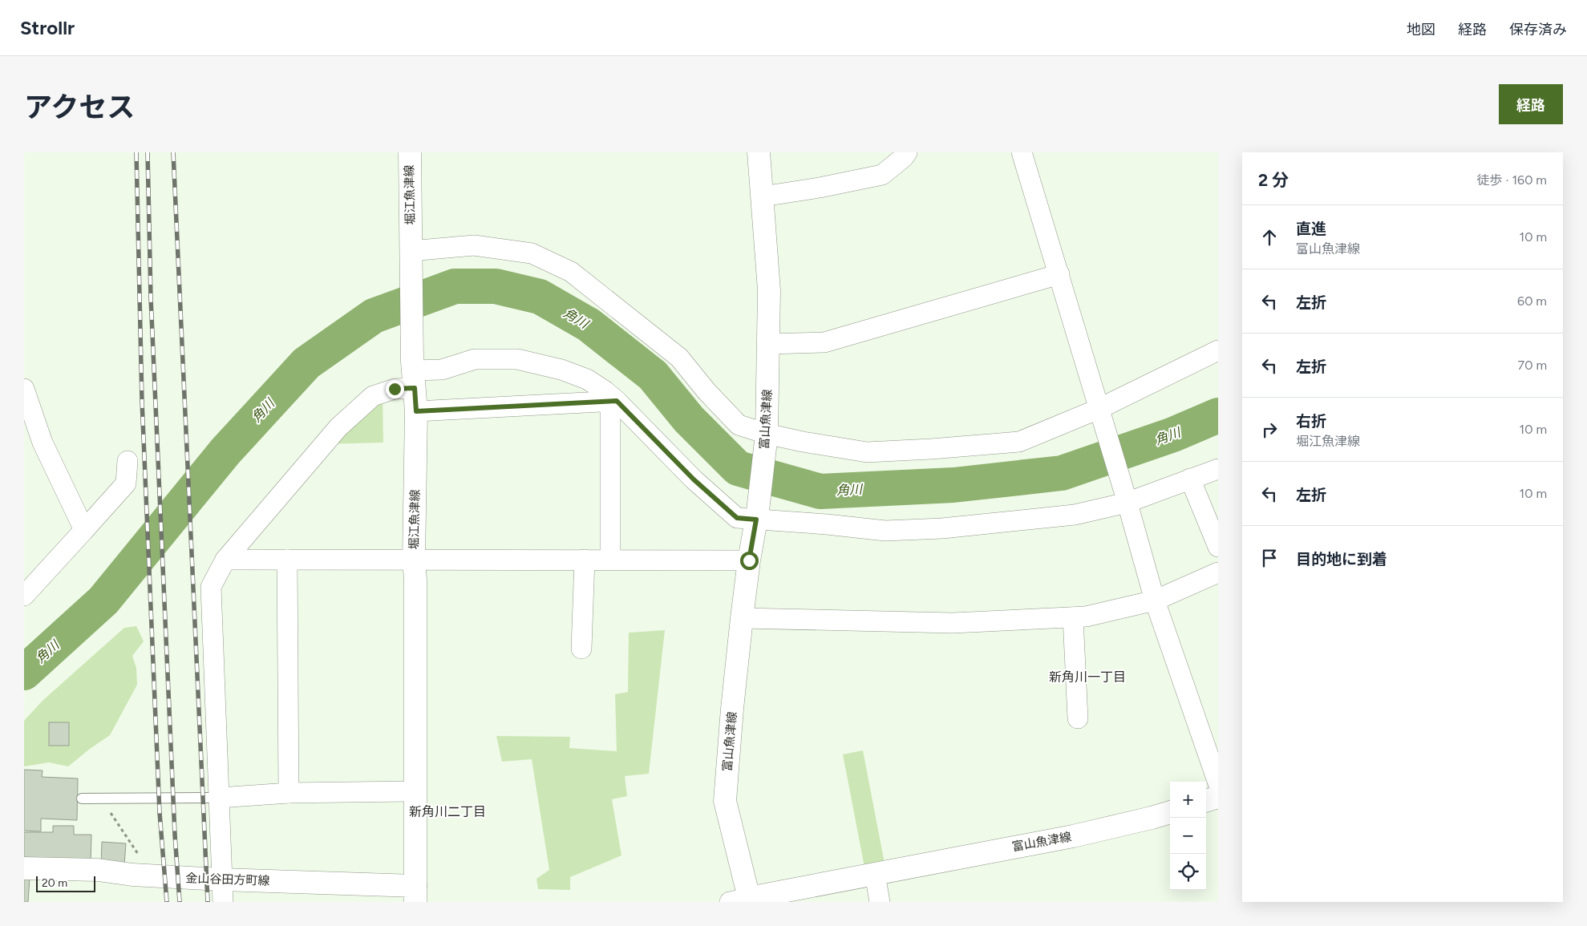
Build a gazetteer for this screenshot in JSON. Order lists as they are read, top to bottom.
{
  "streets": {
    "main road": ["堀江魚津線", "富山魚津線", "金山谷田方町線"]
  },
  "crossings": [
    ["堀江魚津線", "金山谷田方町線"]
  ],
  "districts": ["新角川一丁目", "新角川二丁目"],
  "water": ["角川"],
  "scale_bar": "20 m",
  "page": {
    "header": "Strollr",
    "nav": ["地図", "経路", "保存済み"],
    "title": "アクセス",
    "buttons": "経路",
    "heading": ["2 分", "徒歩 · 160 m"],
    "list": [
      ["直進", "富山魚津線", "10 m"],
      ["左折", "60 m"],
      ["左折", "70 m"],
      ["右折", "堀江魚津線", "10 m"],
      ["左折", "10 m"],
      "目的地に到着"
    ],
    "map_buttons": ["+", "−"],
    "scale": "20 m"
  }
}
